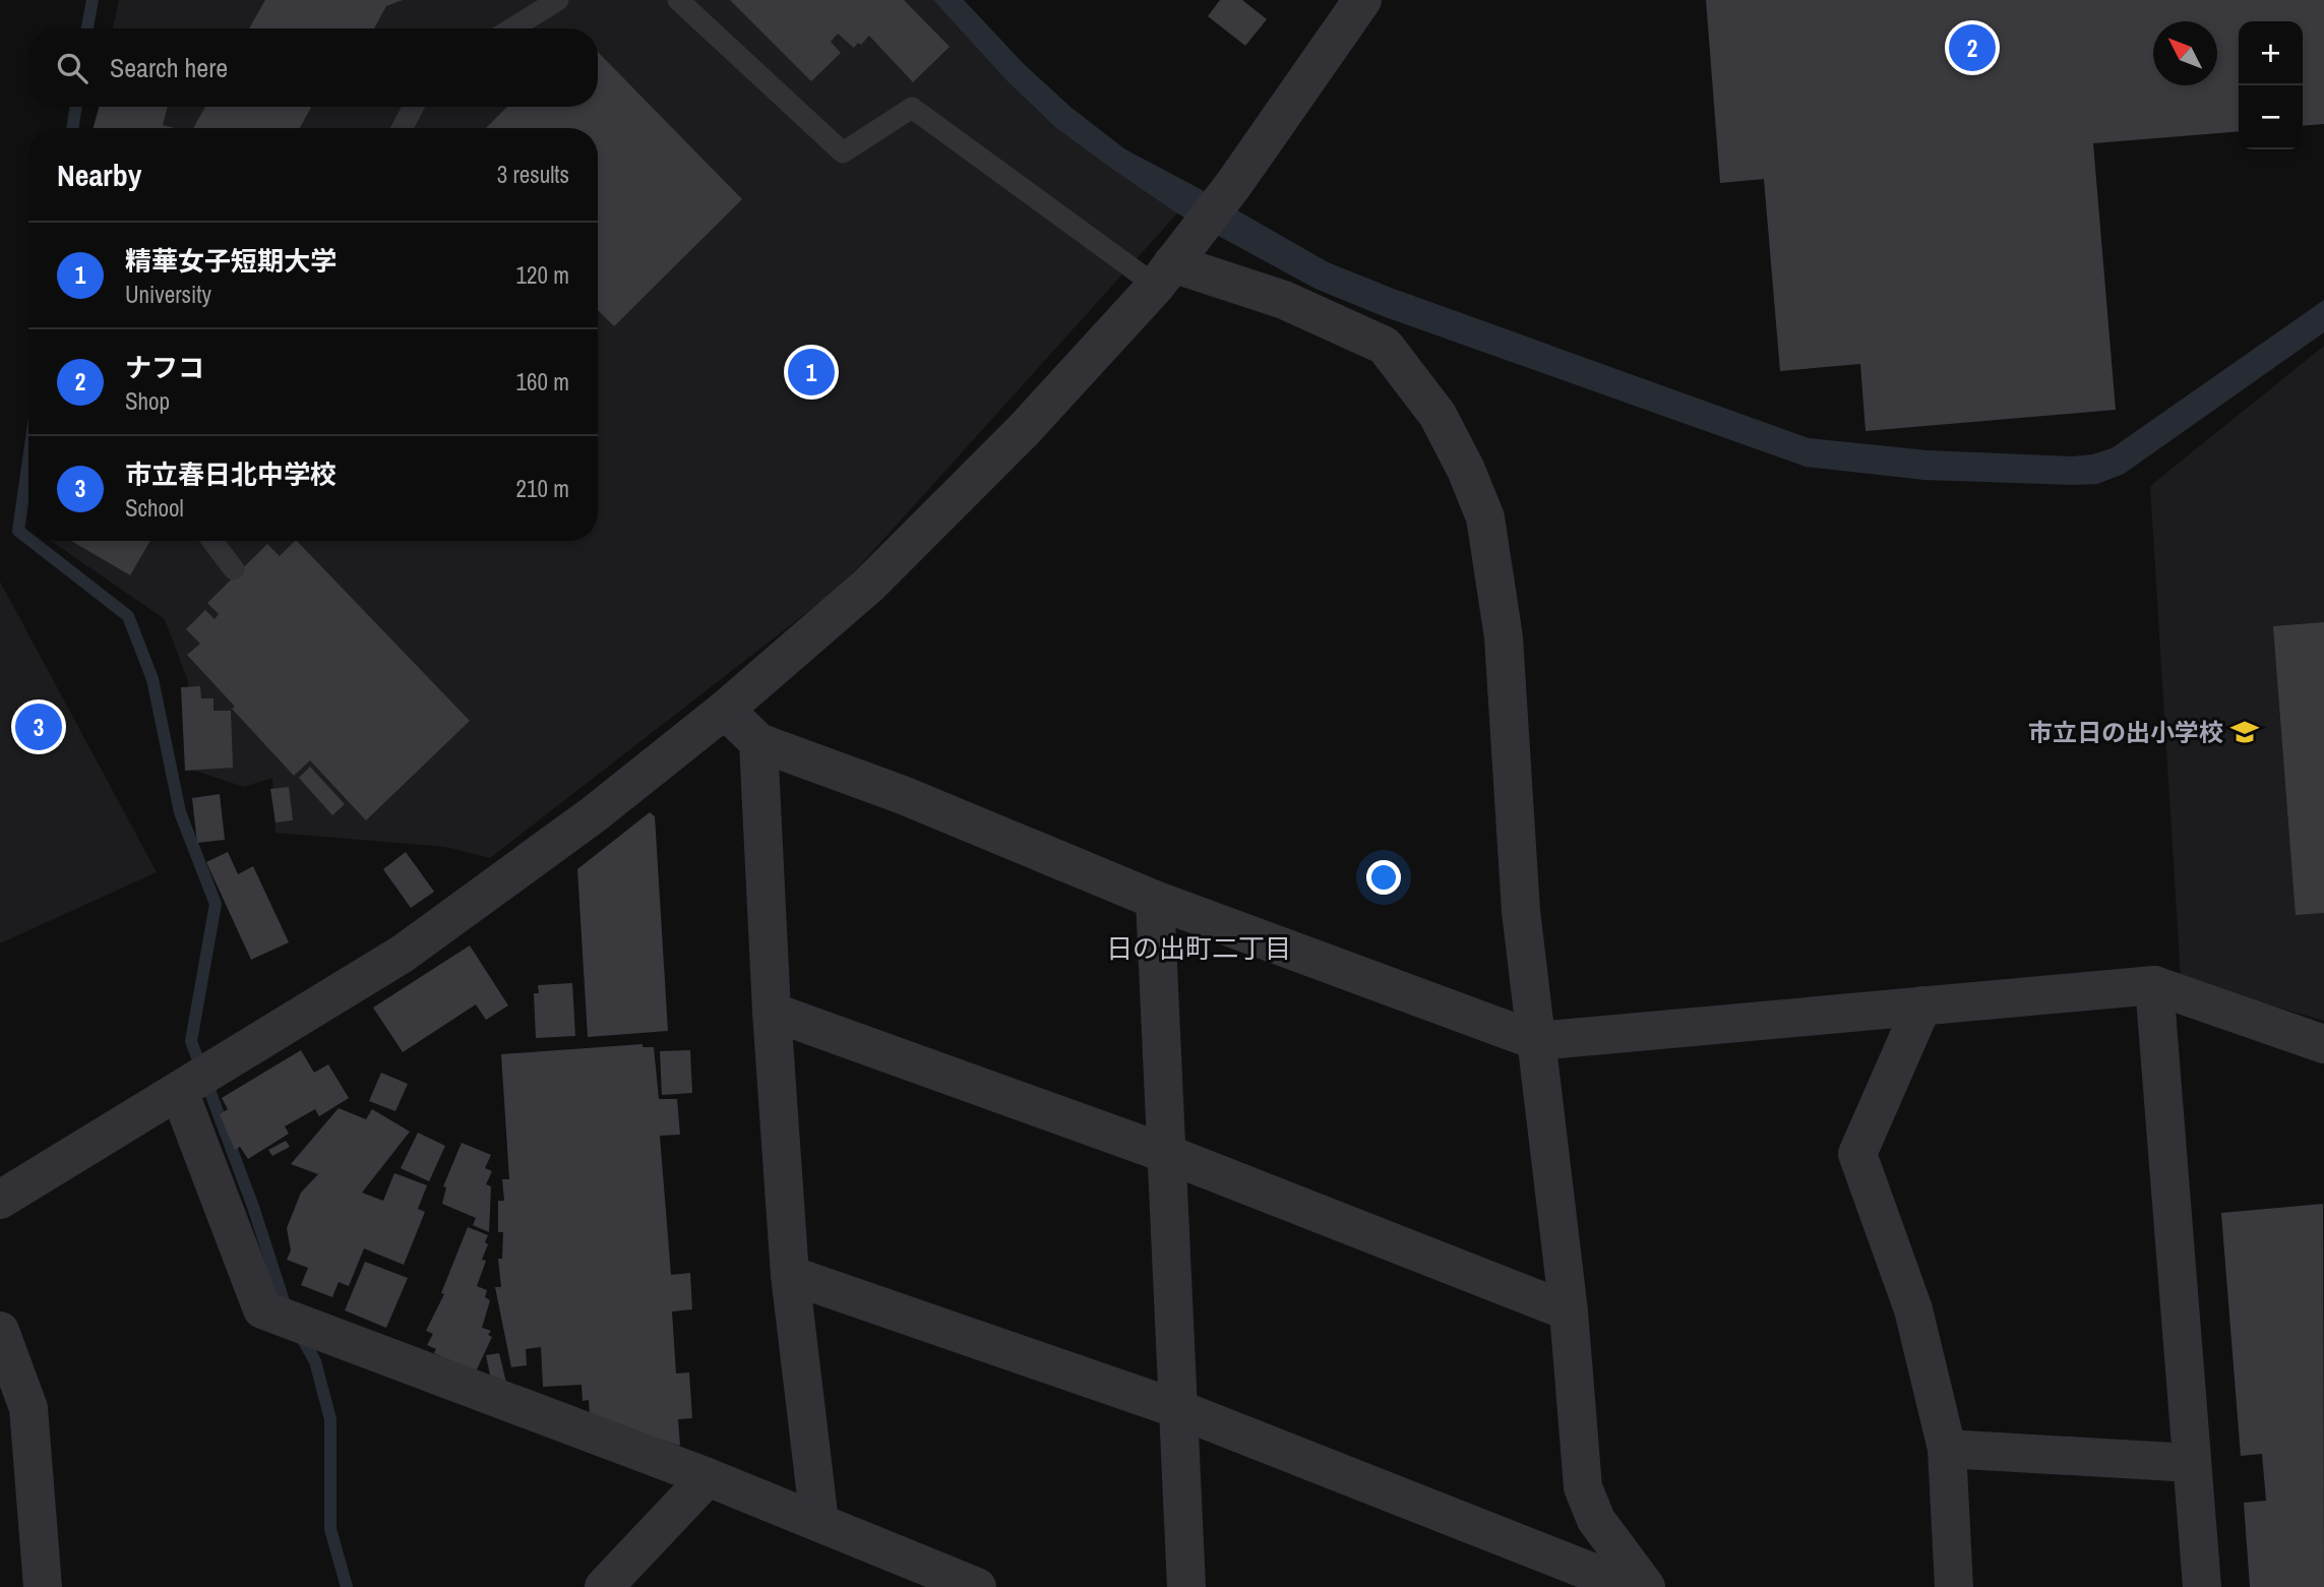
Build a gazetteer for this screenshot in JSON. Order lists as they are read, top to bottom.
{
  "districts": ["日の出町二丁目"],
  "places": {
    "school or university": ["市立日の出小学校"]
  },
  "north": "top left",
  "page": {
    "pins": ["2", "1", "3"],
    "map_buttons": ["+", "−"],
    "search": "Search here",
    "heading": ["Nearby", "3 results"],
    "list": [
      {
        "mark": "1",
        "name": "精華女子短期大学",
        "note": "University",
        "value": "120 m"
      },
      {
        "mark": "2",
        "name": "ナフコ",
        "note": "Shop",
        "value": "160 m"
      },
      {
        "mark": "3",
        "name": "市立春日北中学校",
        "note": "School",
        "value": "210 m"
      }
    ]
  }
}
